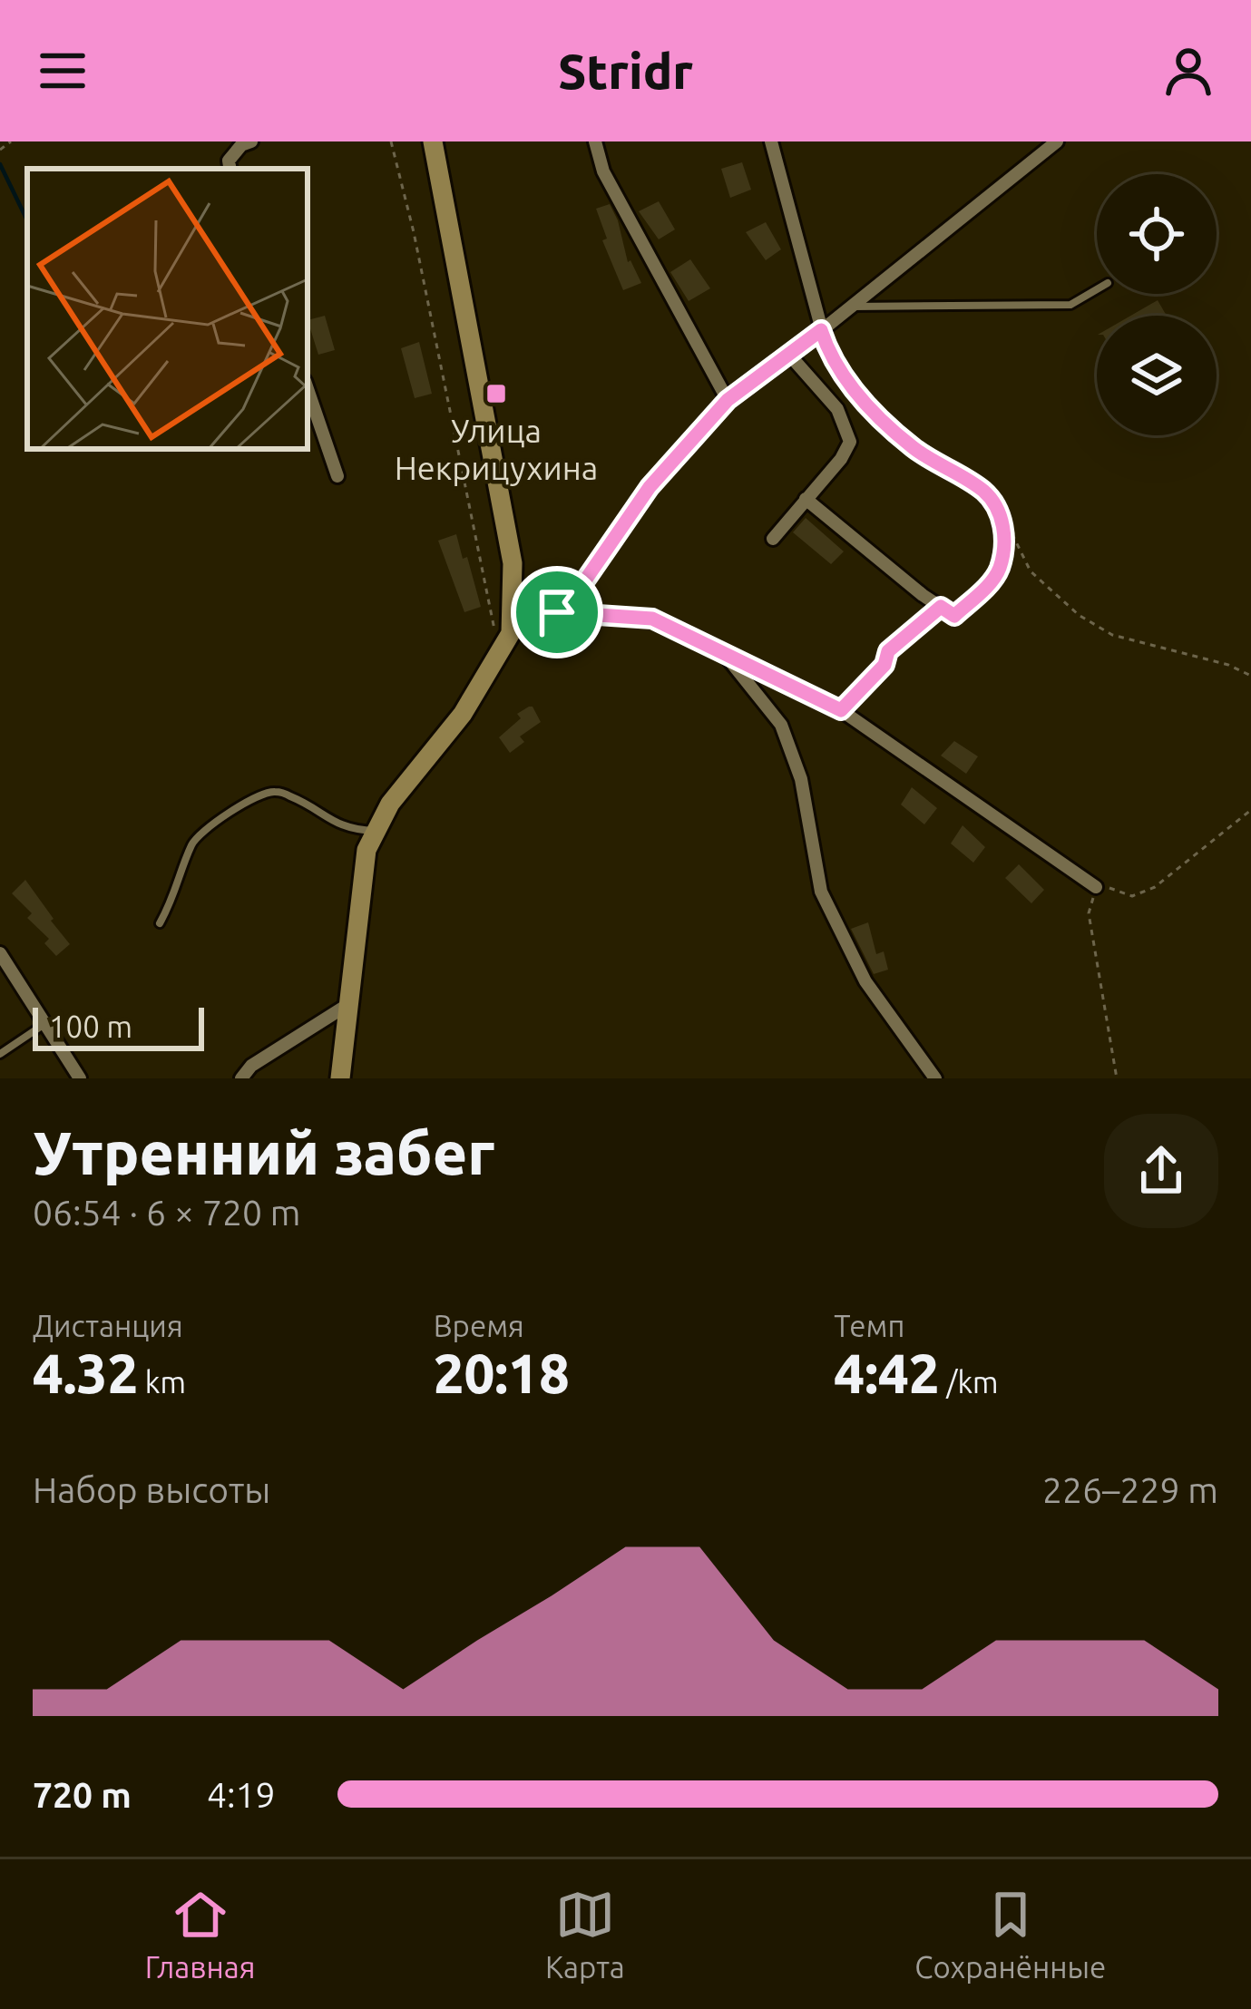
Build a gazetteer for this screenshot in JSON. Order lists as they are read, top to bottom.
{
  "places": {
    "transit": ["Улица Некрицухина"]
  },
  "scale_bar": "100 m",
  "page": {
    "header": "Stridr",
    "scale": "100 m",
    "heading": ["Утренний забег", "06:54 · 6 × 720 m"],
    "stats": [
      ["Дистанция", "4.32 km"],
      ["Время", "20:18"],
      ["Темп", "4:42 /km"]
    ],
    "chart": ["Набор высоты", "226–229 m"],
    "list": [
      {
        "name": "720 m",
        "note": "4:19"
      }
    ],
    "tabs": ["Главная", "Карта", "Сохранённые"]
  }
}
